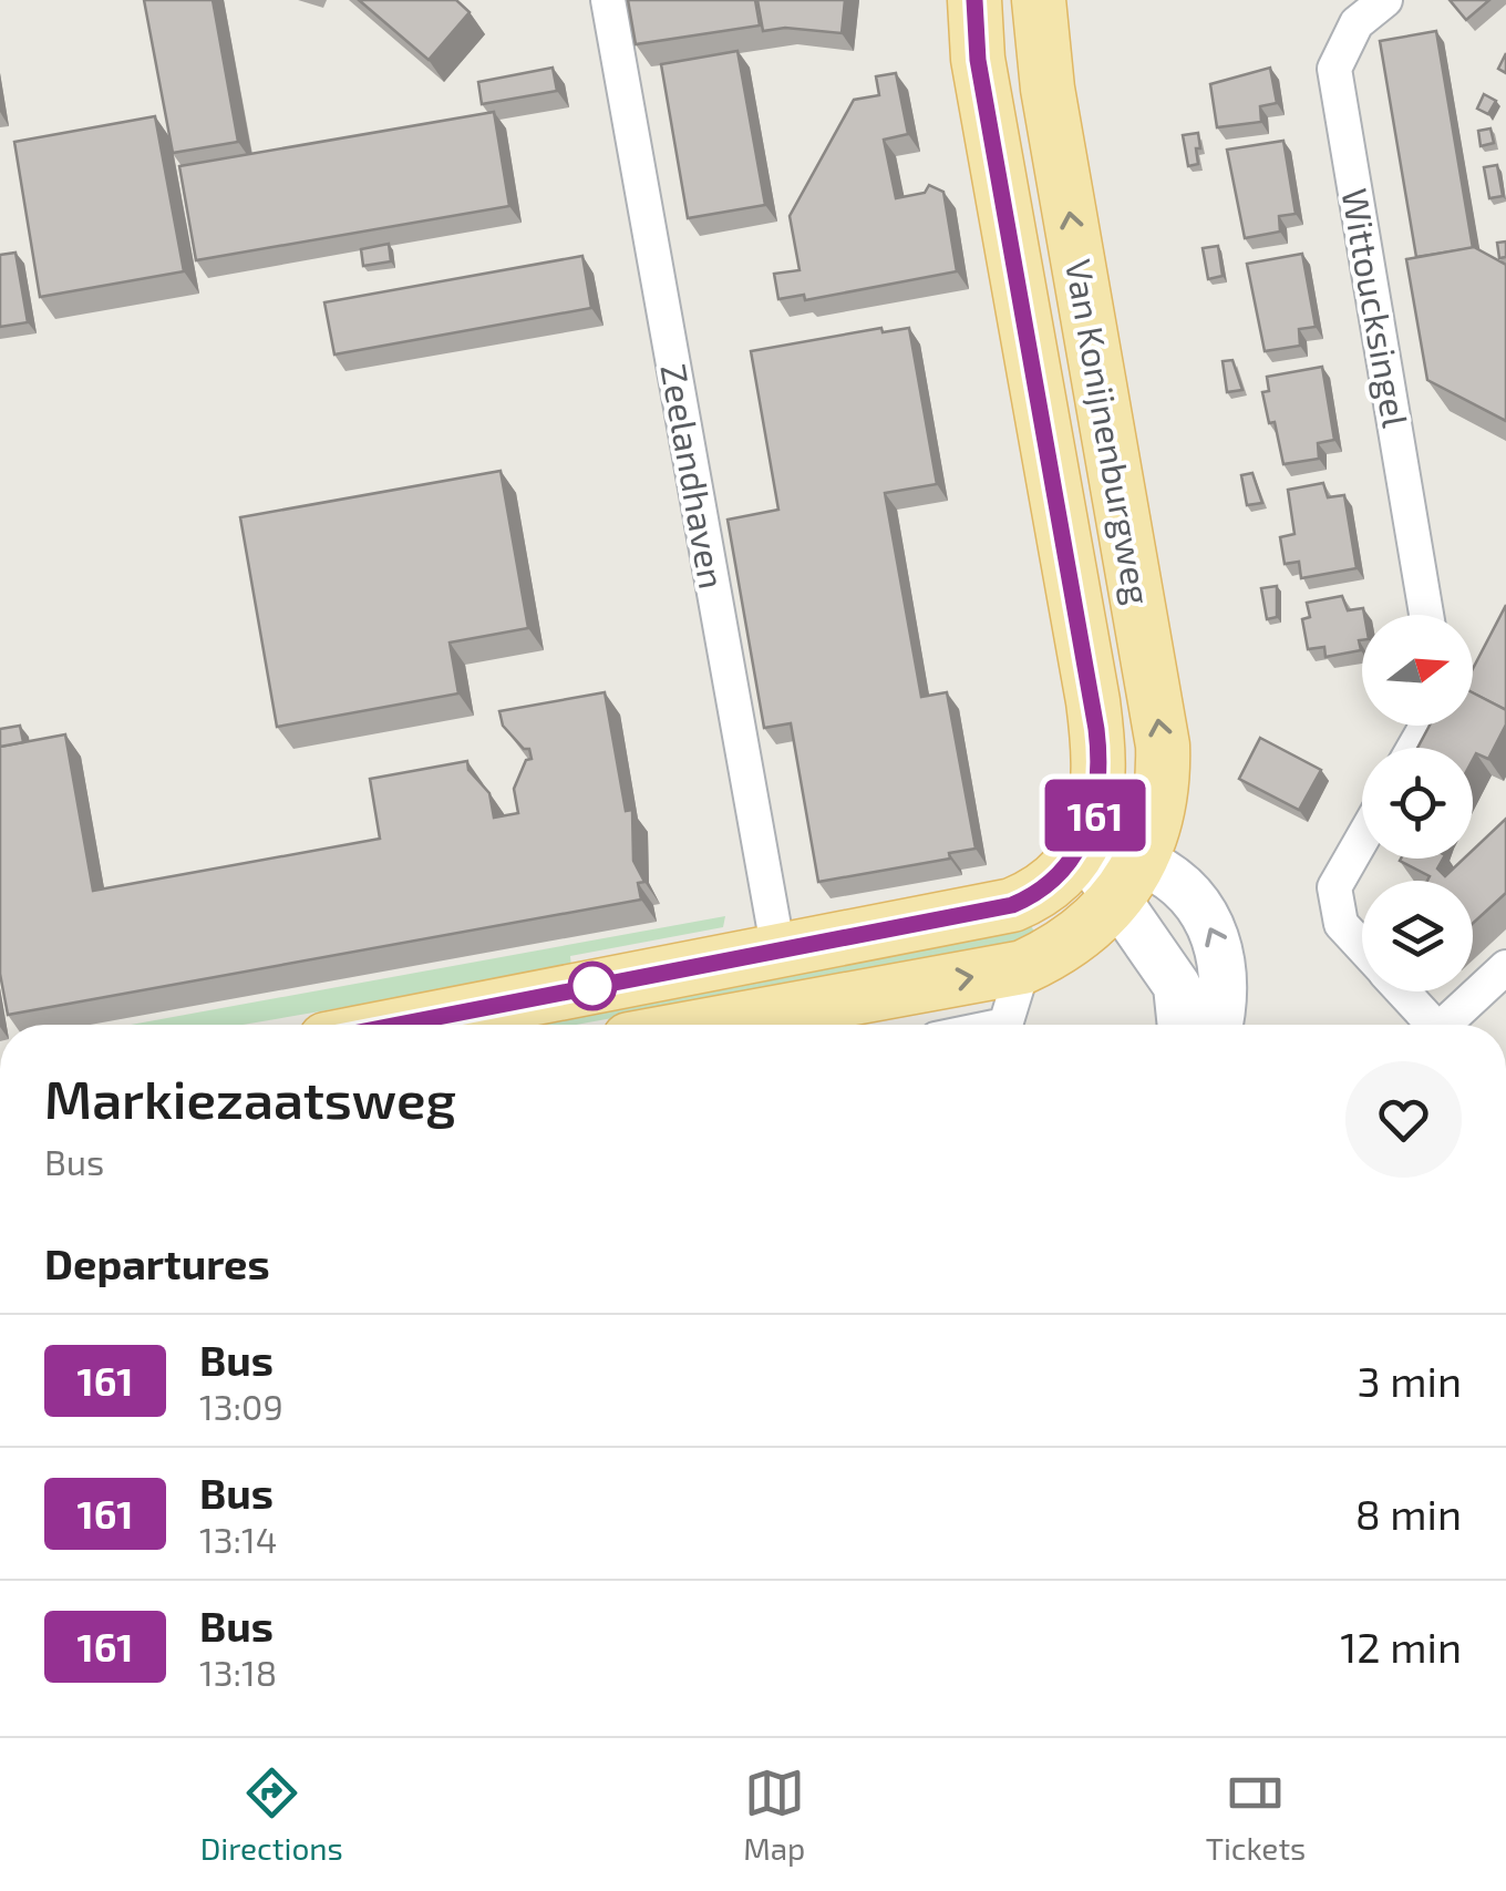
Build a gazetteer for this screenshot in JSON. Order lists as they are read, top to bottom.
{
  "streets": {
    "main road": ["Van Konijnenburgweg"],
    "street": ["Wittoucksingel", "Zeelandhaven"]
  },
  "lines": ["bus line 161"],
  "north": "right",
  "page": {
    "on_map": "161",
    "heading": [
      ["Markiezaatsweg", "Bus"],
      "Departures"
    ],
    "list": [
      {
        "mark": "161",
        "name": "Bus",
        "note": "13:09",
        "value": "3 min"
      },
      {
        "mark": "161",
        "name": "Bus",
        "note": "13:14",
        "value": "8 min"
      },
      {
        "mark": "161",
        "name": "Bus",
        "note": "13:18",
        "value": "12 min"
      }
    ],
    "tabs": ["Directions", "Map", "Tickets"]
  }
}
